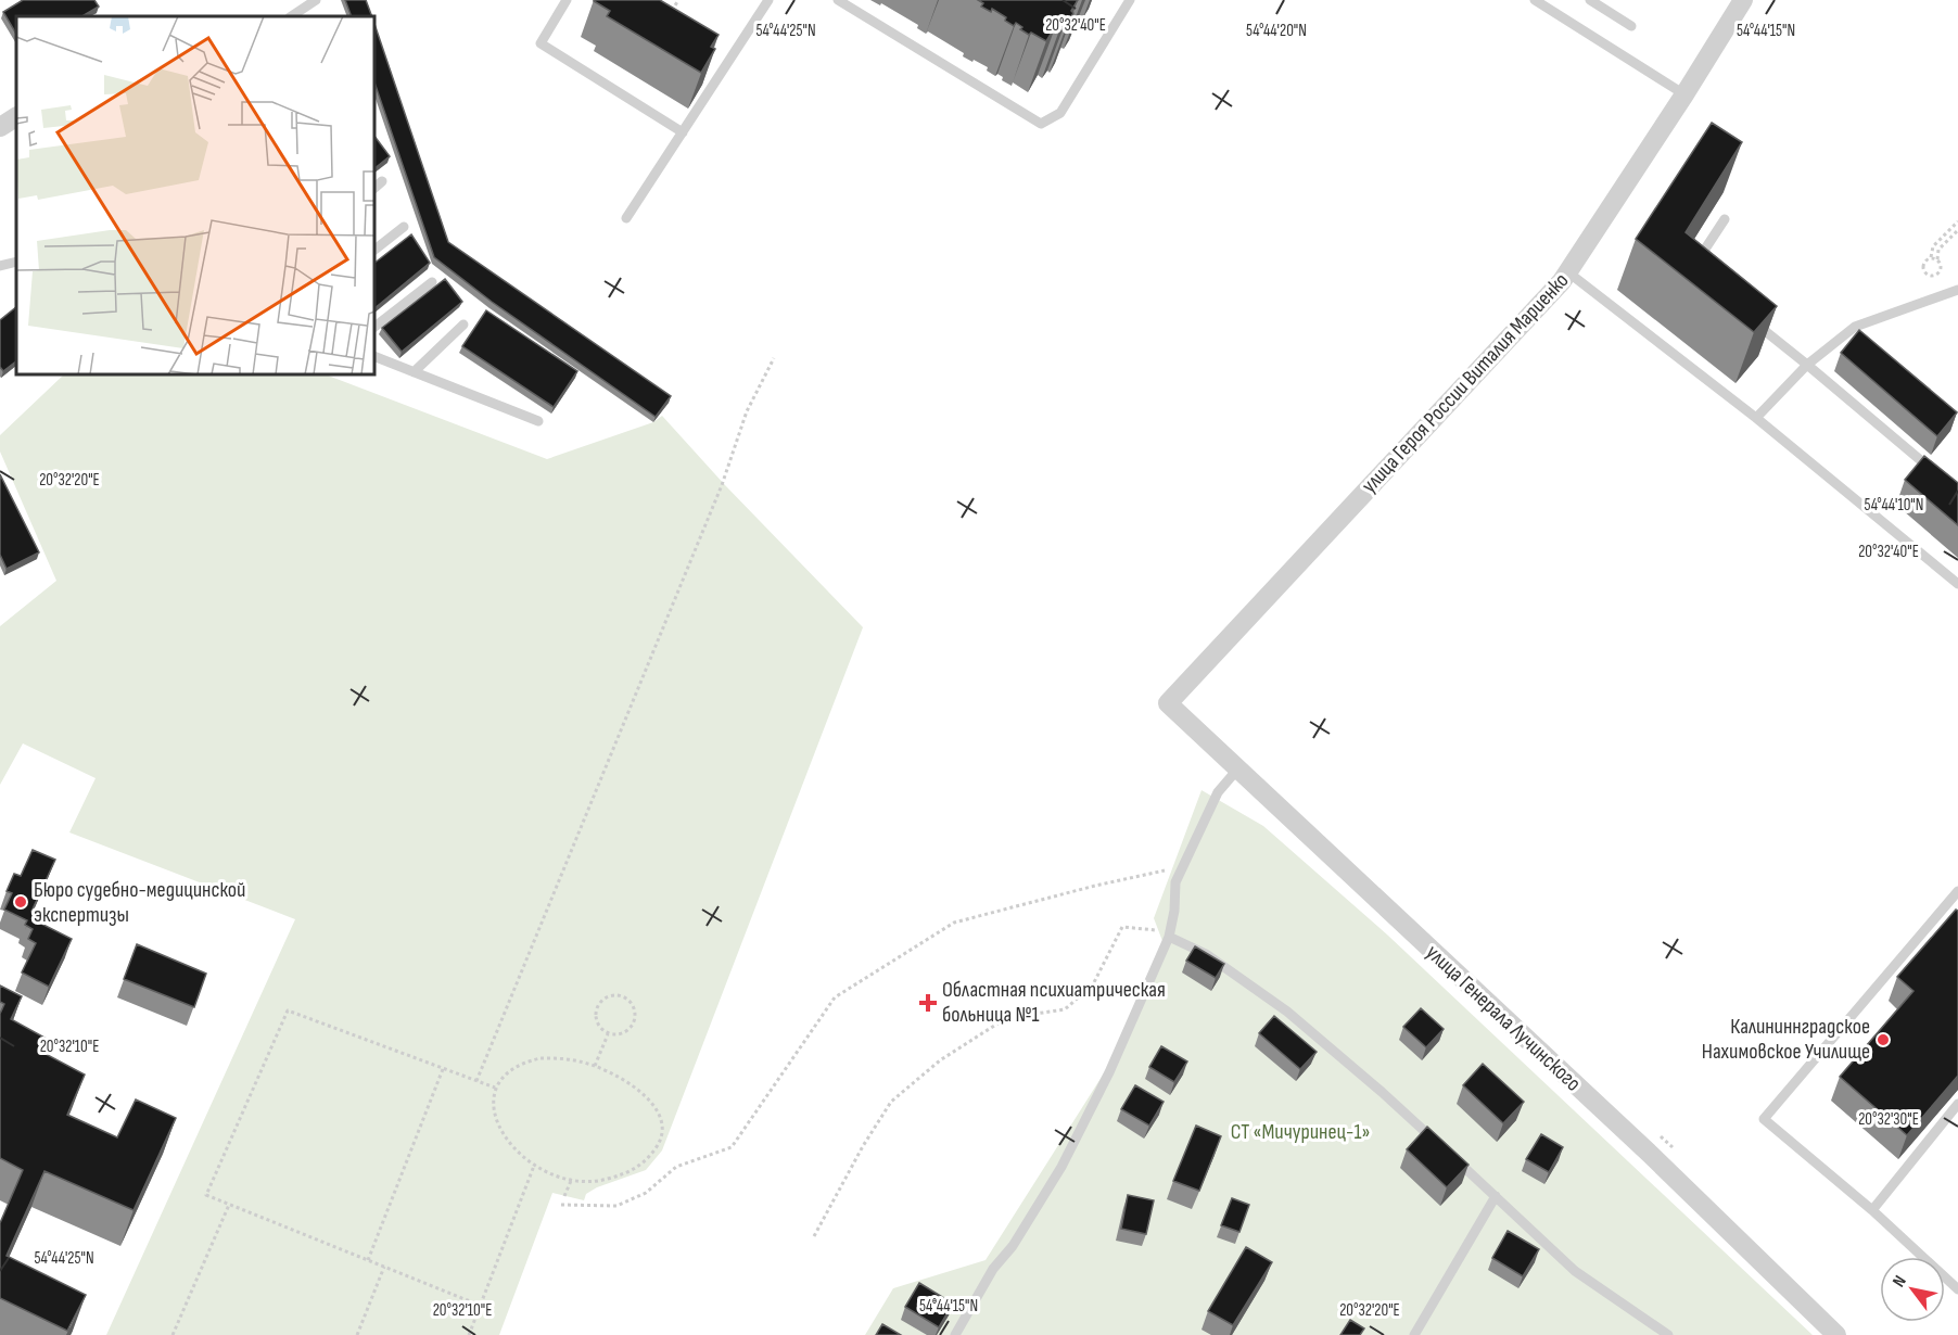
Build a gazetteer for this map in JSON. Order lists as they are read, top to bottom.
{
  "streets": {
    "street": ["улица Героя России Виталия Мариенко", "улица Генерала Лучинского"]
  },
  "crossings": [
    ["улица Героя России Виталия Мариенко", "улица Генерала Лучинского"]
  ],
  "parks": ["СТ «Мичуринец-1»"],
  "places": {
    "other": ["Бюро судебно-медицинской экспертизы", "Калининнградское Нахимовское Училище"],
    "health": ["Областная психиатрическая больница №1"]
  },
  "north": "top left",
  "coordinates": [
    "20°32'40\"E",
    "54°44'25\"N",
    "54°44'20\"N",
    "54°44'15\"N",
    "20°32'20\"E",
    "54°44'10\"N",
    "20°32'10\"E",
    "20°32'30\"E"
  ]
}
